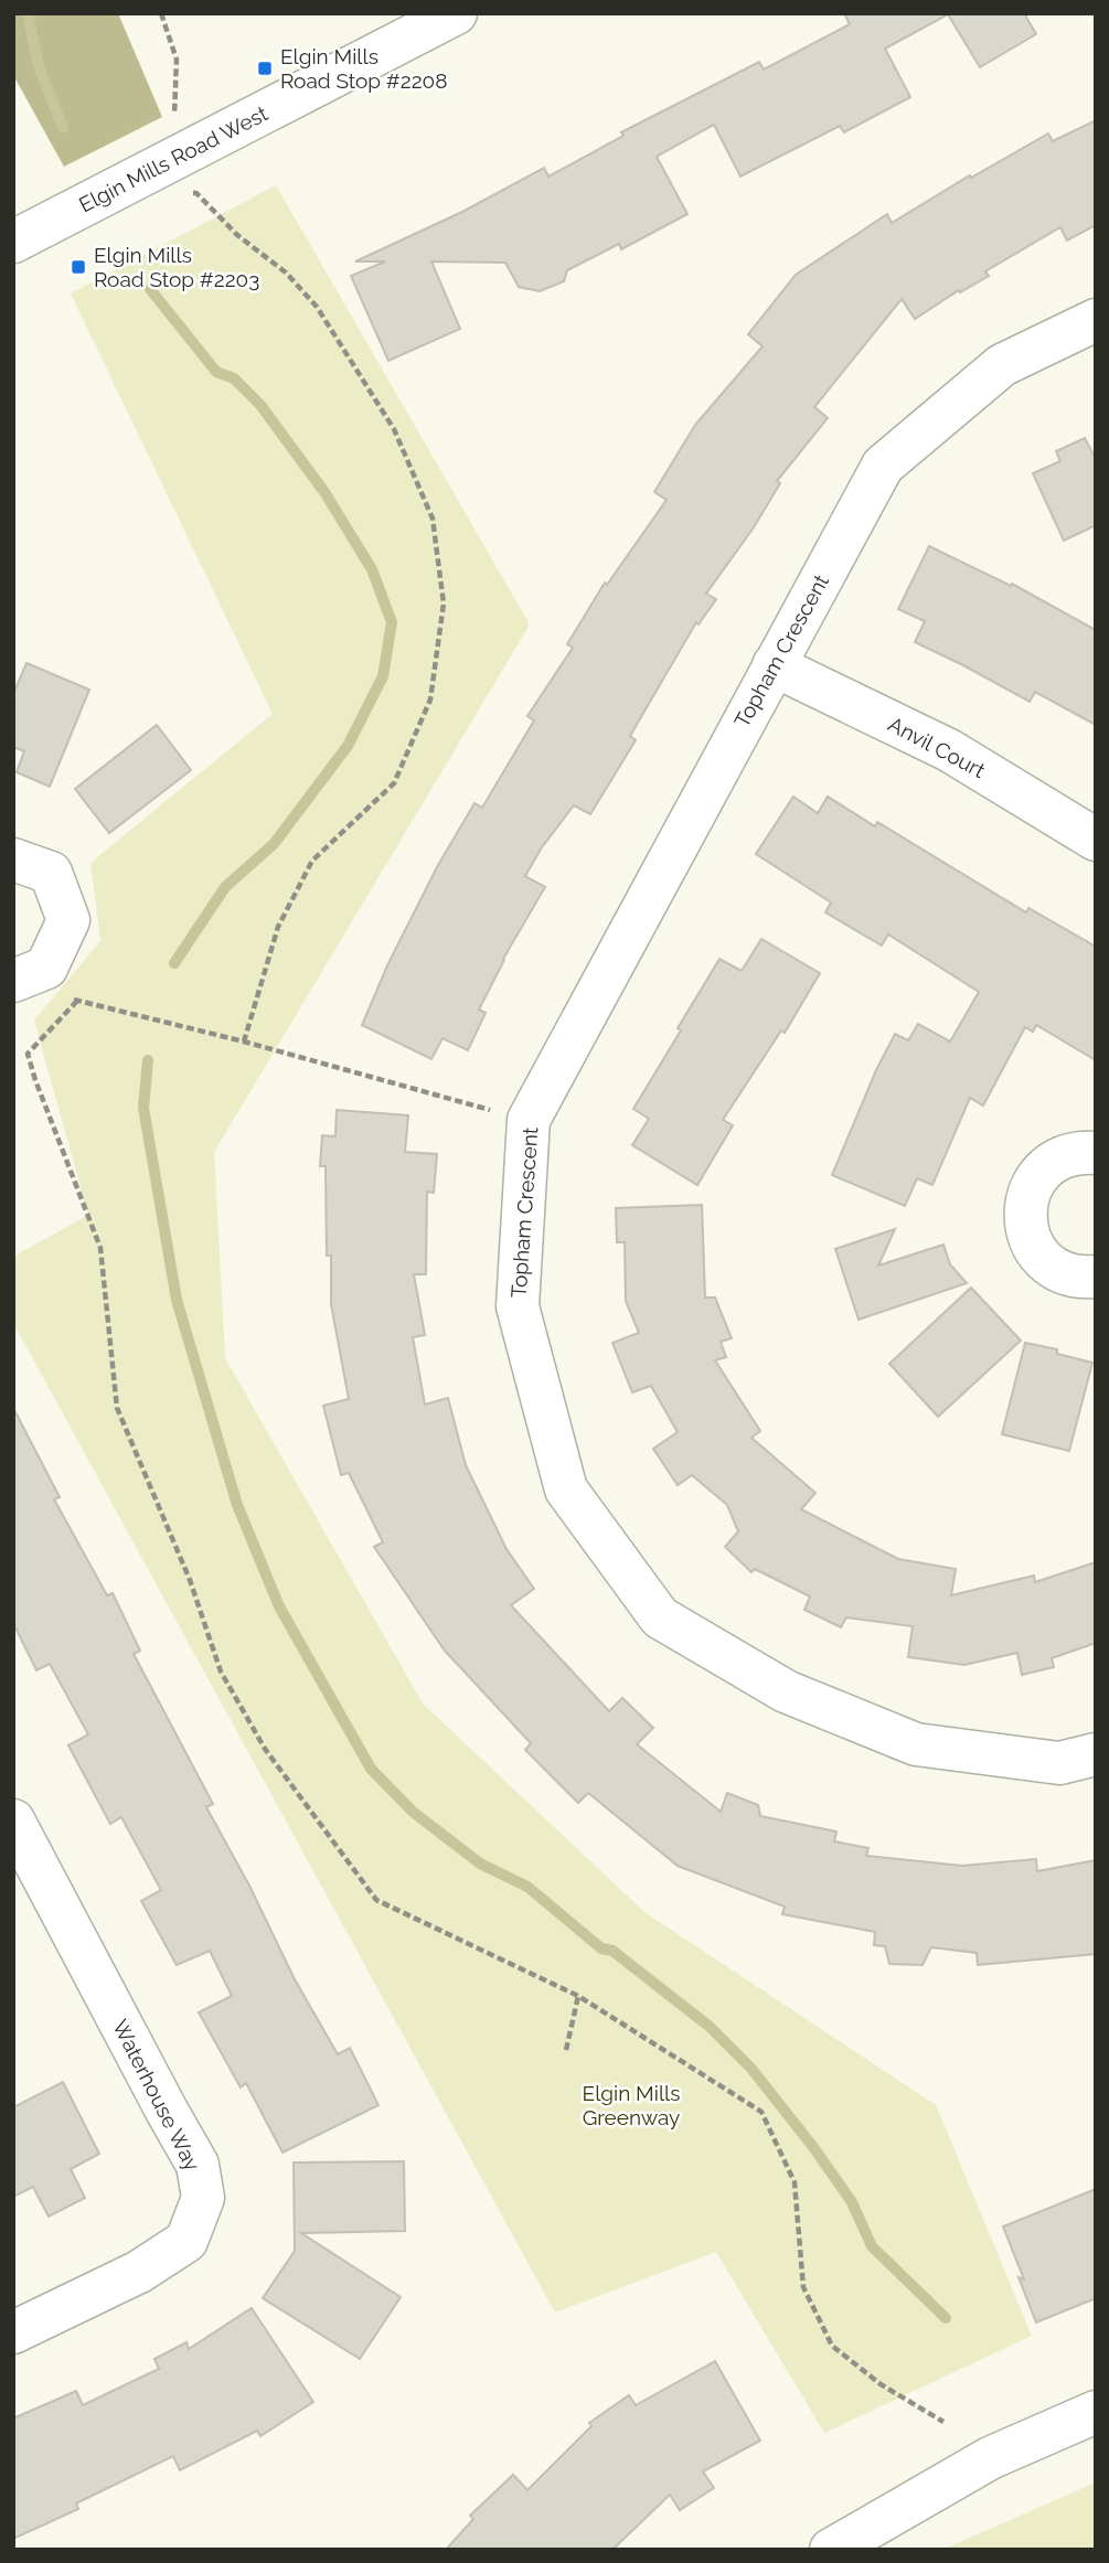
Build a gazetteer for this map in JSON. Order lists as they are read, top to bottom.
{
  "streets": {
    "street": [
      "Elgin Mills Road West",
      "Topham Crescent",
      "Anvil Court",
      "Waterhouse Way"
    ]
  },
  "crossings": [
    ["Topham Crescent", "Anvil Court"]
  ],
  "parks": ["Elgin Mills Greenway"],
  "places": {
    "transit": ["Elgin Mills Road Stop #2208", "Elgin Mills Road Stop #2203"]
  }
}
